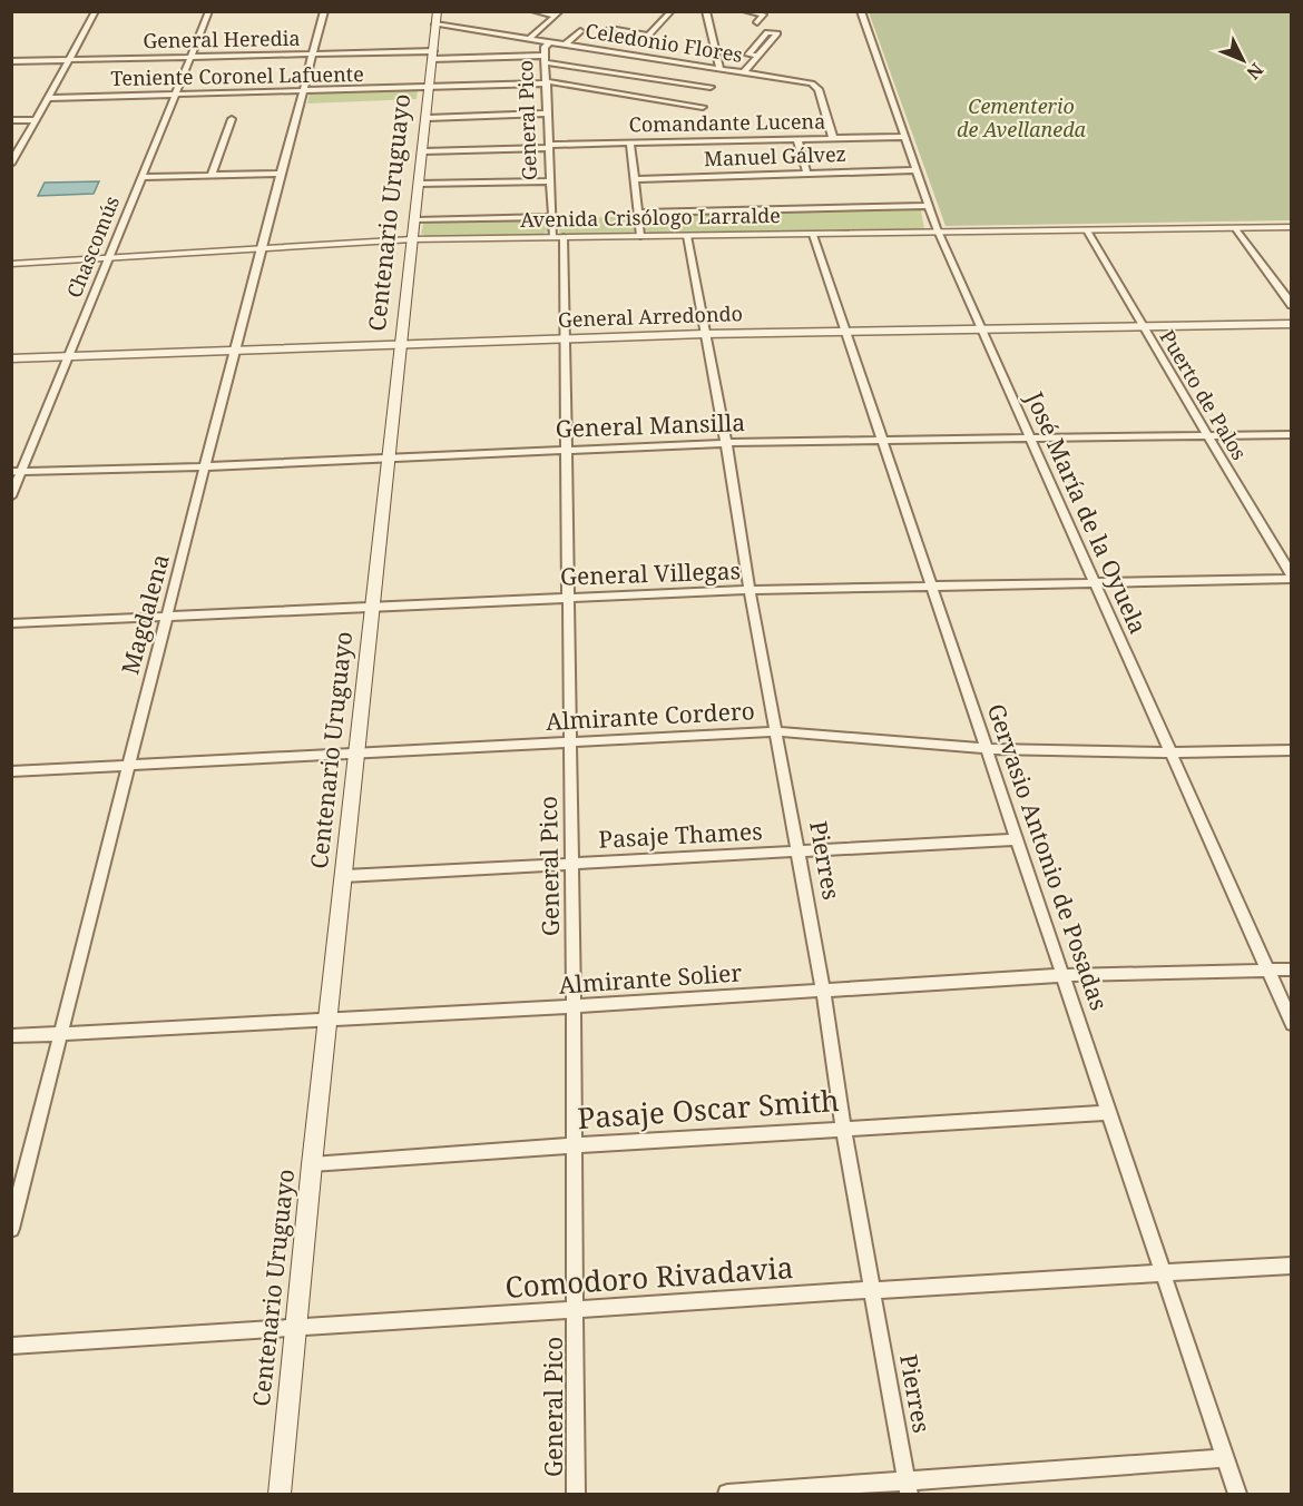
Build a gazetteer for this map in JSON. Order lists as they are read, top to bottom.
{
  "streets": {
    "main road": ["Centenario Uruguayo"],
    "street": [
      "General Heredia",
      "Celedonio Flores",
      "Teniente Coronel Lafuente",
      "General Pico",
      "Comandante Lucena",
      "Manuel Gálvez",
      "Avenida Crisólogo Larralde",
      "Chascomús",
      "General Arredondo",
      "Puerto de Palos",
      "General Mansilla",
      "José María de la Oyuela",
      "General Villegas",
      "Magdalena",
      "Almirante Cordero",
      "Pasaje Thames",
      "Gervasio Antonio de Posadas",
      "Pierres",
      "Almirante Solier",
      "Pasaje Oscar Smith",
      "Comodoro Rivadavia"
    ]
  },
  "crossings": [
    ["General Heredia", "General Pico"],
    ["General Heredia", "Centenario Uruguayo"],
    ["General Heredia", "Chascomús"],
    ["General Heredia", "Magdalena"],
    ["Celedonio Flores", "General Pico"],
    ["Celedonio Flores", "Comandante Lucena"],
    ["Celedonio Flores", "Centenario Uruguayo"],
    ["Teniente Coronel Lafuente", "General Pico"],
    ["Teniente Coronel Lafuente", "Centenario Uruguayo"],
    ["Teniente Coronel Lafuente", "Chascomús"],
    ["Teniente Coronel Lafuente", "Magdalena"],
    ["General Pico", "Comandante Lucena"],
    ["General Pico", "Avenida Crisólogo Larralde"],
    ["General Pico", "General Arredondo"],
    ["General Pico", "General Mansilla"],
    ["General Pico", "General Villegas"],
    ["General Pico", "Almirante Cordero"],
    ["General Pico", "Pasaje Thames"],
    ["General Pico", "Almirante Solier"],
    ["General Pico", "Pasaje Oscar Smith"],
    ["General Pico", "Comodoro Rivadavia"],
    ["Comandante Lucena", "Centenario Uruguayo"],
    ["Comandante Lucena", "José María de la Oyuela"],
    ["Manuel Gálvez", "José María de la Oyuela"],
    ["Centenario Uruguayo", "Avenida Crisólogo Larralde"],
    ["Centenario Uruguayo", "General Arredondo"],
    ["Centenario Uruguayo", "General Mansilla"],
    ["Centenario Uruguayo", "General Villegas"],
    ["Centenario Uruguayo", "Almirante Cordero"],
    ["Centenario Uruguayo", "Pasaje Thames"],
    ["Centenario Uruguayo", "Almirante Solier"],
    ["Centenario Uruguayo", "Pasaje Oscar Smith"],
    ["Centenario Uruguayo", "Comodoro Rivadavia"],
    ["Avenida Crisólogo Larralde", "Chascomús"],
    ["Avenida Crisólogo Larralde", "Puerto de Palos"],
    ["Avenida Crisólogo Larralde", "José María de la Oyuela"],
    ["Avenida Crisólogo Larralde", "Magdalena"],
    ["Avenida Crisólogo Larralde", "Gervasio Antonio de Posadas"],
    ["Avenida Crisólogo Larralde", "Pierres"],
    ["Chascomús", "General Arredondo"],
    ["Chascomús", "General Mansilla"],
    ["General Arredondo", "Puerto de Palos"],
    ["General Arredondo", "José María de la Oyuela"],
    ["General Arredondo", "Magdalena"],
    ["General Arredondo", "Gervasio Antonio de Posadas"],
    ["General Arredondo", "Pierres"],
    ["Puerto de Palos", "General Mansilla"],
    ["Puerto de Palos", "General Villegas"],
    ["General Mansilla", "José María de la Oyuela"],
    ["General Mansilla", "Magdalena"],
    ["General Mansilla", "Gervasio Antonio de Posadas"],
    ["General Mansilla", "Pierres"],
    ["José María de la Oyuela", "General Villegas"],
    ["José María de la Oyuela", "Almirante Cordero"],
    ["José María de la Oyuela", "Almirante Solier"],
    ["General Villegas", "Magdalena"],
    ["General Villegas", "Gervasio Antonio de Posadas"],
    ["General Villegas", "Pierres"],
    ["Magdalena", "Almirante Cordero"],
    ["Magdalena", "Almirante Solier"],
    ["Almirante Cordero", "Gervasio Antonio de Posadas"],
    ["Almirante Cordero", "Pierres"],
    ["Pasaje Thames", "Gervasio Antonio de Posadas"],
    ["Pasaje Thames", "Pierres"],
    ["Gervasio Antonio de Posadas", "Almirante Solier"],
    ["Gervasio Antonio de Posadas", "Pasaje Oscar Smith"],
    ["Gervasio Antonio de Posadas", "Comodoro Rivadavia"],
    ["Pierres", "Almirante Solier"],
    ["Pierres", "Pasaje Oscar Smith"],
    ["Pierres", "Comodoro Rivadavia"]
  ],
  "parks": ["Cementerio de Avellaneda"],
  "north": "bottom right"
}
